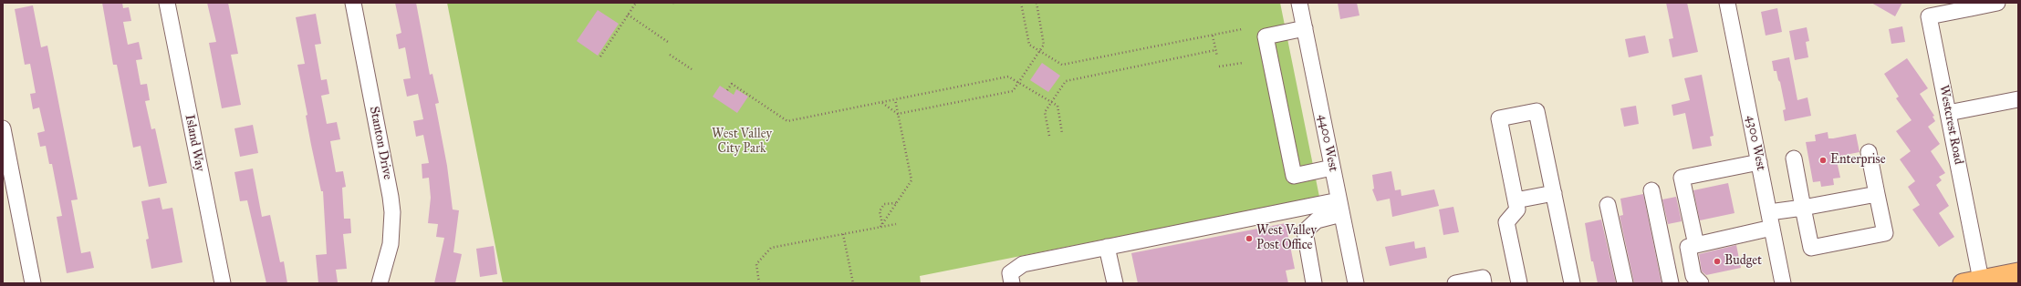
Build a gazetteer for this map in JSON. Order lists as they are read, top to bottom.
{
  "streets": {
    "street": [
      "Westcrest Road",
      "Island Way",
      "Stanton Drive",
      "4400 West",
      "4300 West"
    ]
  },
  "parks": ["West Valley City Park"],
  "places": ["Enterprise", "West Valley Post Office", "Budget"]
}
